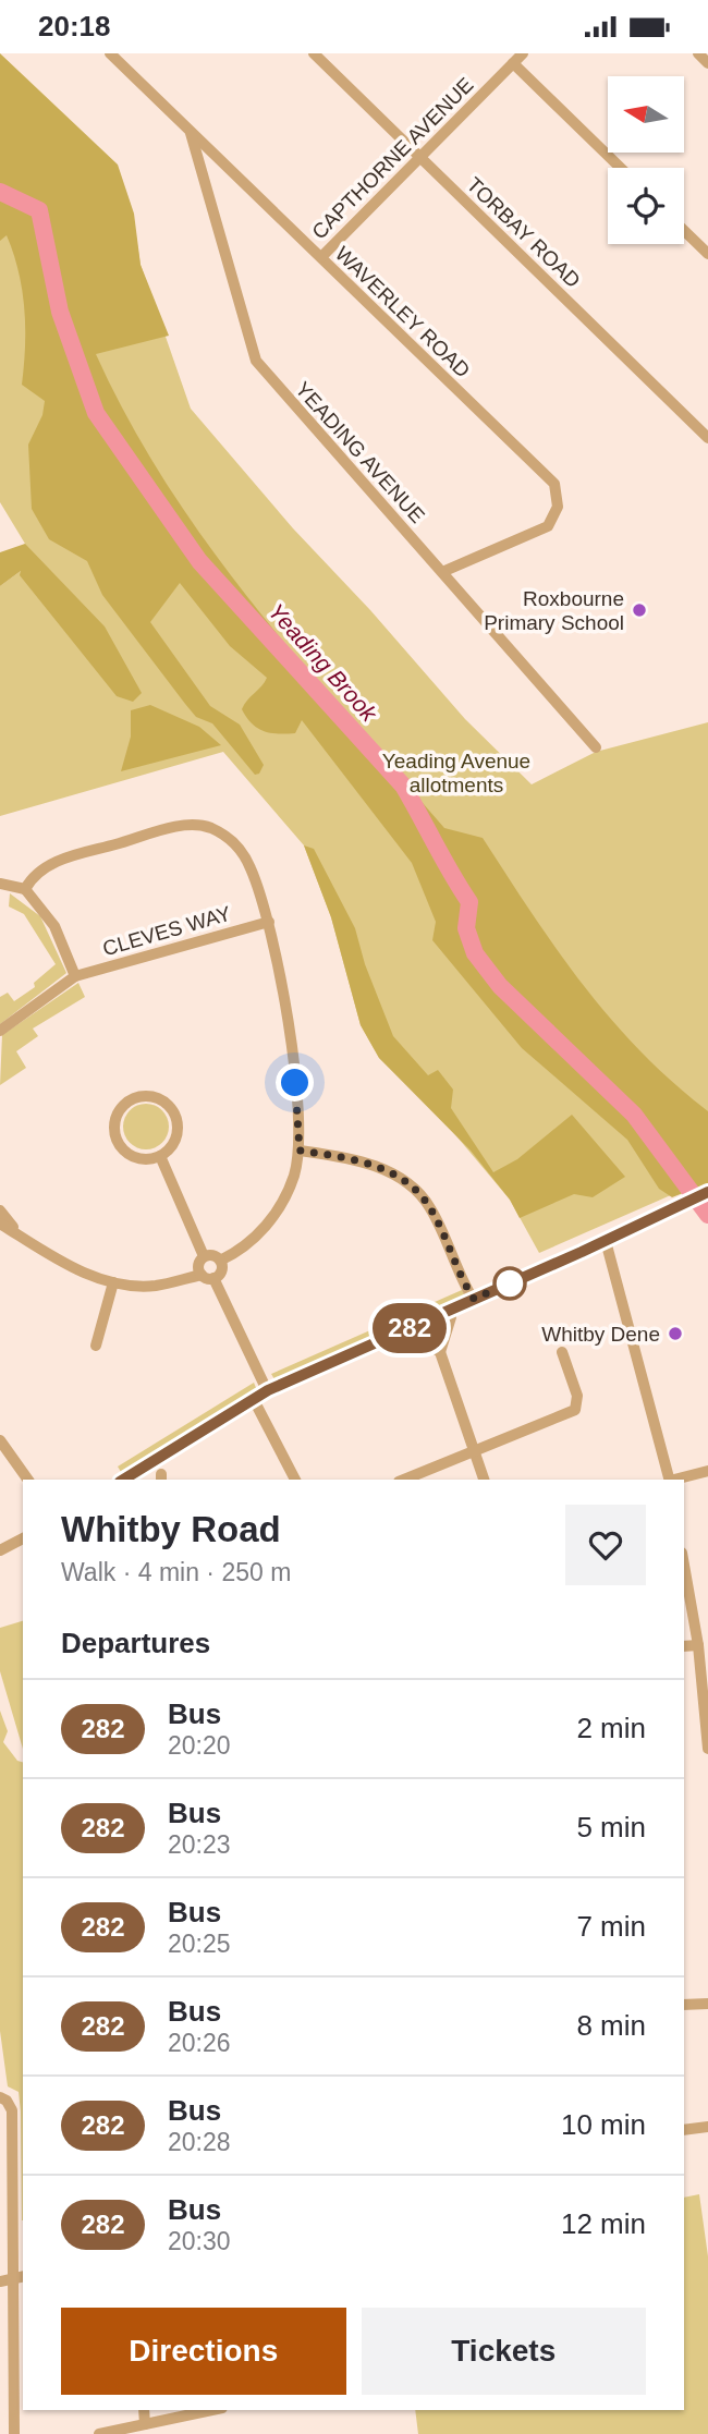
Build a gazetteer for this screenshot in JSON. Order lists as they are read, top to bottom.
{
  "streets": {
    "street": [
      "CAPTHORNE AVENUE",
      "TORBAY ROAD",
      "WAVERLEY ROAD",
      "YEADING AVENUE",
      "CLEVES WAY"
    ]
  },
  "crossings": [
    ["CAPTHORNE AVENUE", "TORBAY ROAD"],
    ["CAPTHORNE AVENUE", "WAVERLEY ROAD"],
    ["WAVERLEY ROAD", "YEADING AVENUE"]
  ],
  "water": ["Yeading Brook"],
  "parks": ["Yeading Avenue allotments"],
  "places": ["Roxbourne Primary School", "Whitby Dene"],
  "lines": ["bus line 282"],
  "north": "left",
  "page": {
    "status": "20:18",
    "on_map": "282",
    "heading": [
      ["Whitby Road", "Walk · 4 min · 250 m"],
      "Departures"
    ],
    "list": [
      {
        "mark": "282",
        "name": "Bus",
        "note": "20:20",
        "value": "2 min"
      },
      {
        "mark": "282",
        "name": "Bus",
        "note": "20:23",
        "value": "5 min"
      },
      {
        "mark": "282",
        "name": "Bus",
        "note": "20:25",
        "value": "7 min"
      },
      {
        "mark": "282",
        "name": "Bus",
        "note": "20:26",
        "value": "8 min"
      },
      {
        "mark": "282",
        "name": "Bus",
        "note": "20:28",
        "value": "10 min"
      },
      {
        "mark": "282",
        "name": "Bus",
        "note": "20:30",
        "value": "12 min"
      }
    ],
    "buttons": ["Directions", "Tickets"]
  }
}
